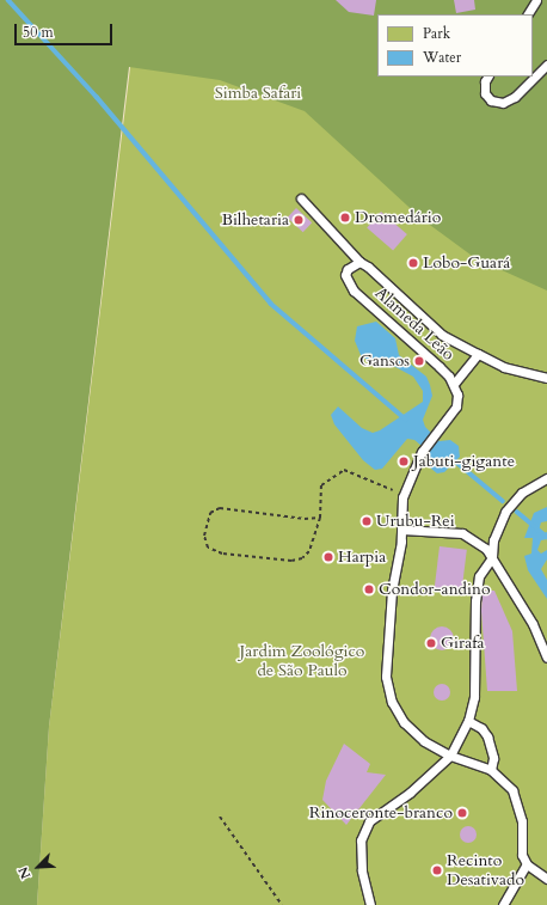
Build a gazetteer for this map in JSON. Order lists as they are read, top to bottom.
{
  "streets": {
    "lane": ["Alameda Leão"]
  },
  "parks": ["Simba Safari", "Jardim Zoológico de São Paulo"],
  "places": [
    "Dromedário",
    "Bilhetaria",
    "Lobo-Guará",
    "Gansos",
    "Jabuti-gigante",
    "Urubu-Rei",
    "Harpia",
    "Condor-andino",
    "Girafa",
    "Rinoceronte-branco",
    "Recinto Desativado"
  ],
  "legend": ["Park", "Water"],
  "scale_bar": "50 m",
  "north": "bottom left"
}
